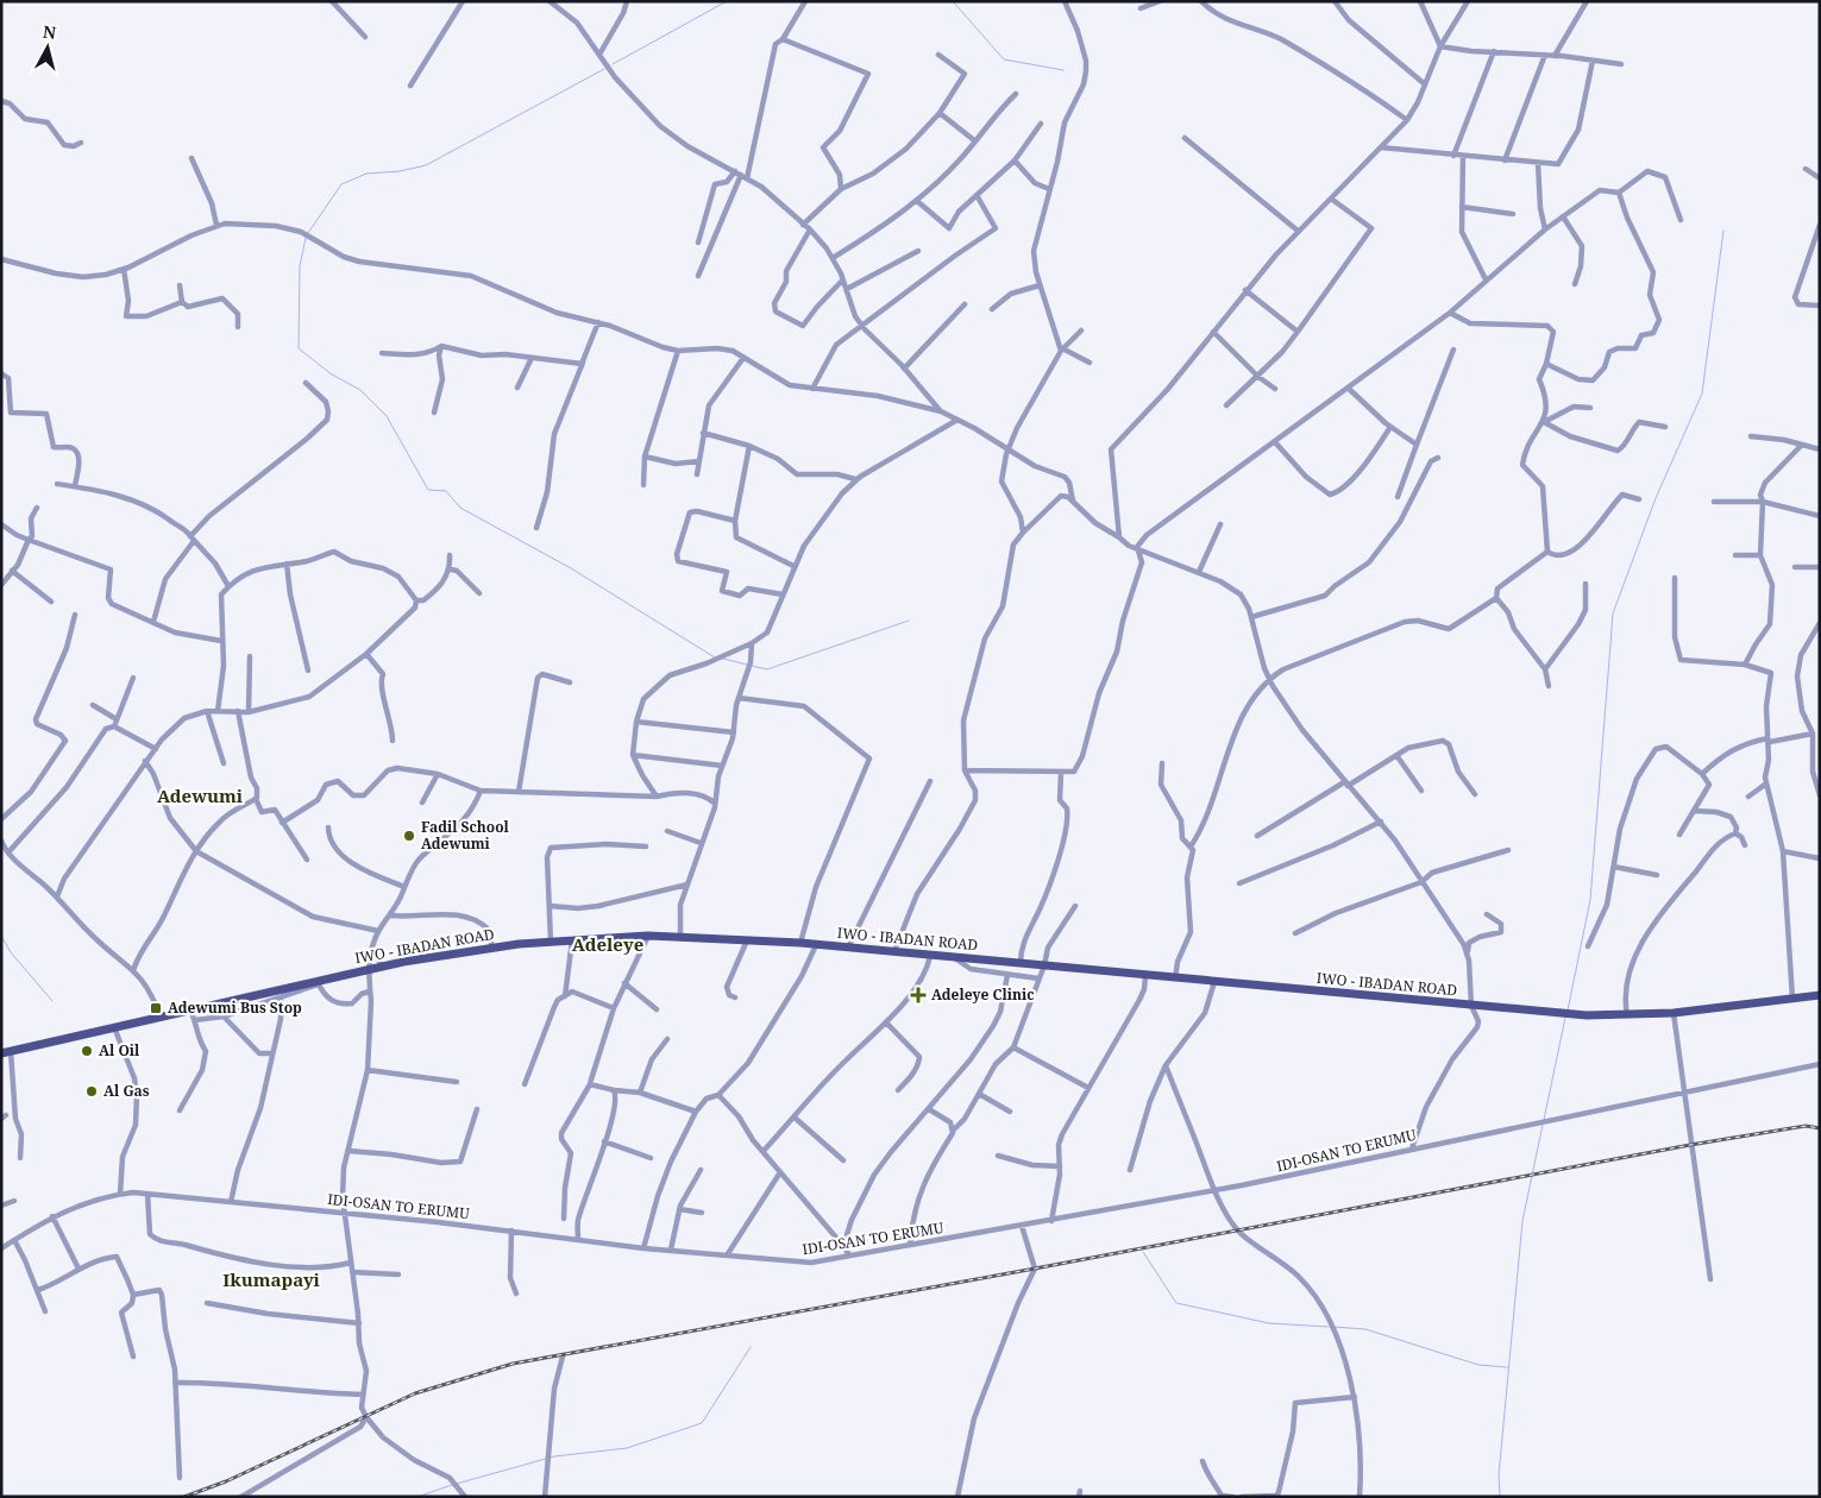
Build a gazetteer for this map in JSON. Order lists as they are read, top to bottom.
{
  "streets": {
    "main road": ["IWO - IBADAN ROAD"],
    "street": ["IDI-OSAN TO ERUMU"]
  },
  "districts": ["Adewumi", "Adeleye", "Ikumapayi"],
  "places": {
    "other": ["Fadil School Adewumi", "Al Oil", "Al Gas"],
    "health": ["Adeleye Clinic"],
    "transit": ["Adewumi Bus Stop"]
  },
  "north": "top"
}
